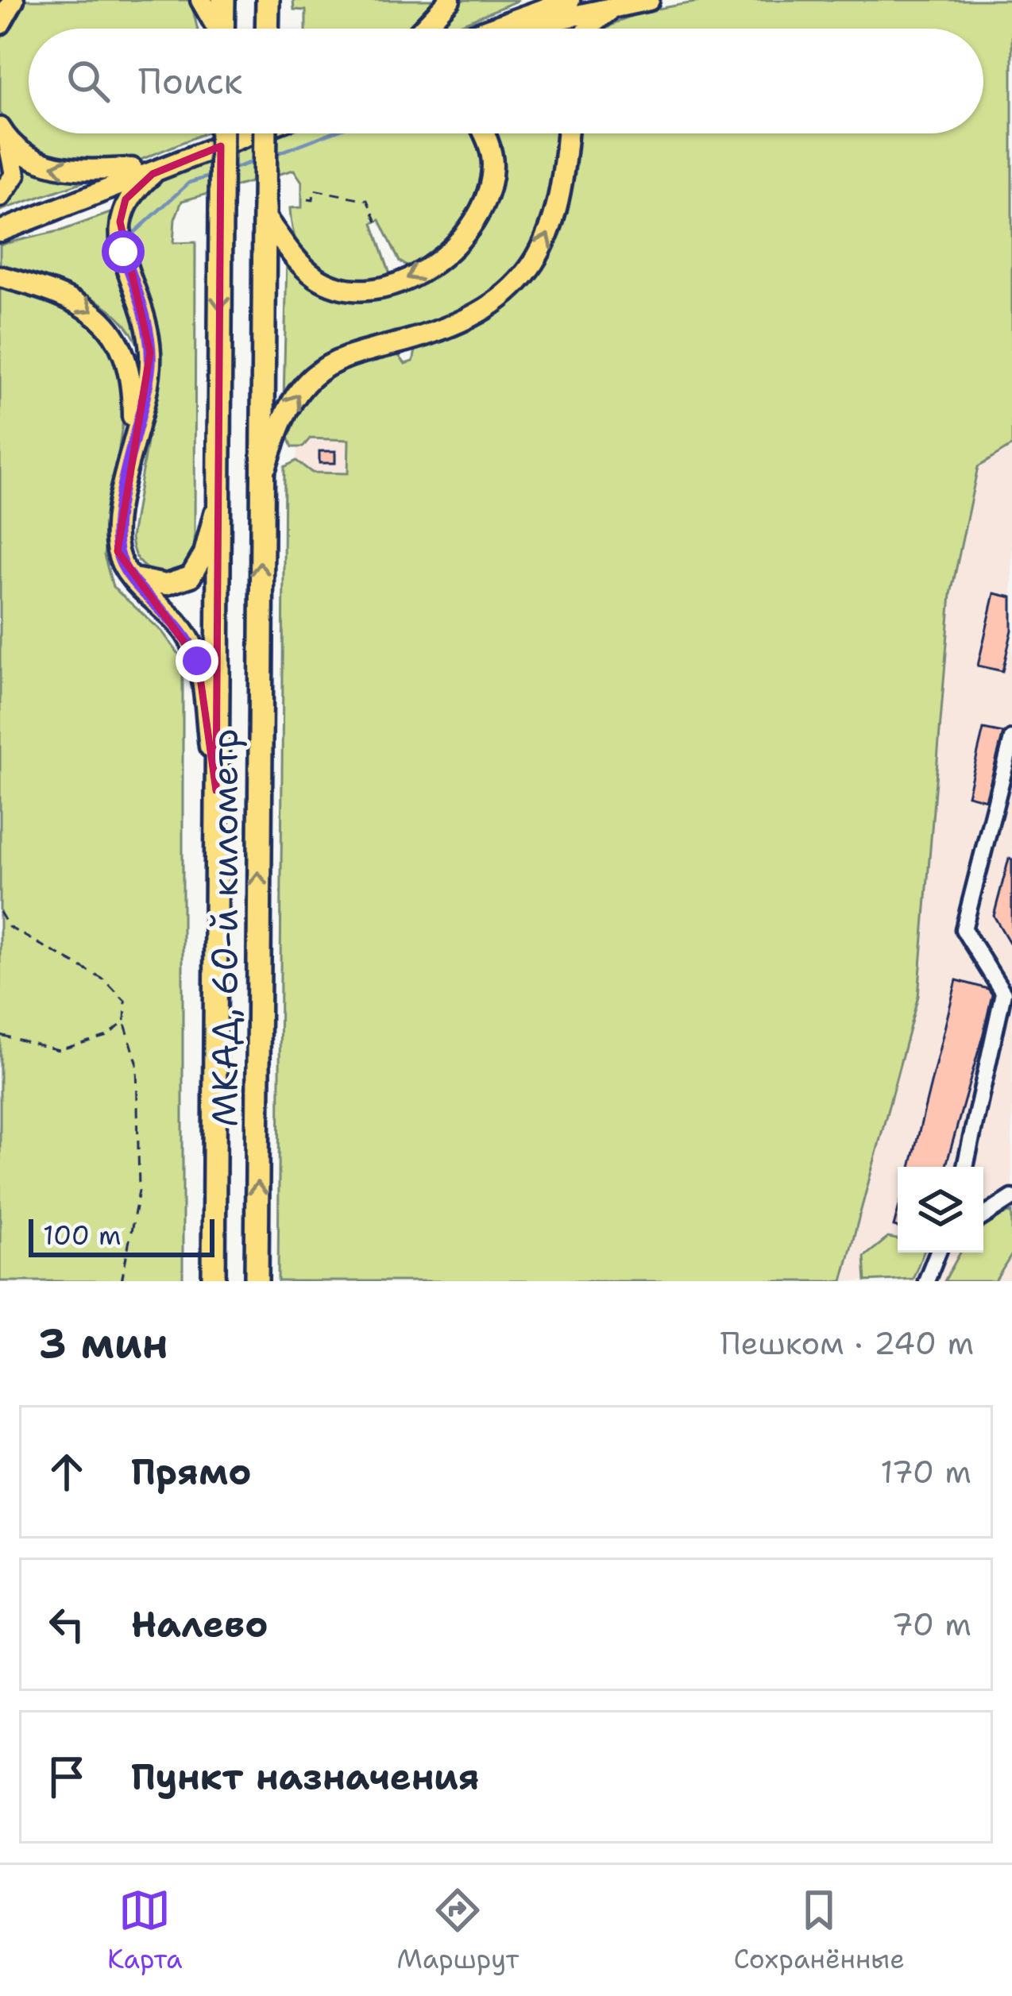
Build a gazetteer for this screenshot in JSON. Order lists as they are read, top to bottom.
{
  "streets": {
    "highway": ["МКАД, 60-й километр"]
  },
  "scale_bar": "100 m",
  "page": {
    "search": "Поиск",
    "scale": "100 m",
    "heading": ["3 мин", "Пешком · 240 m"],
    "list": [
      ["Прямо", "170 m"],
      ["Налево", "70 m"],
      "Пункт назначения"
    ],
    "nav": ["Карта", "Маршрут", "Сохранённые"]
  }
}
